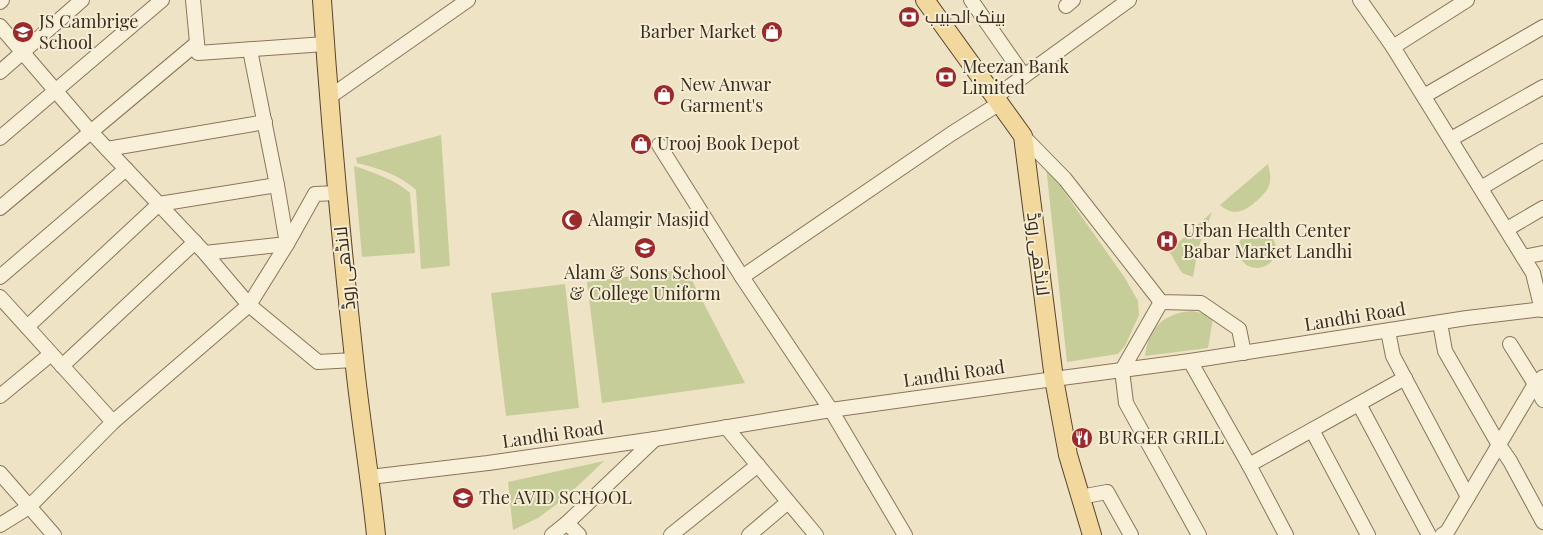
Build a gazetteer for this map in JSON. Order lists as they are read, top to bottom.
{
  "streets": {
    "main road": ["لانڈھی روڈ"],
    "street": ["Landhi Road"]
  },
  "crossings": [
    ["لانڈھی روڈ", "Landhi Road"]
  ],
  "places": {
    "bank": ["بينک الحبيب", "Meezan Bank Limited"],
    "school or university": ["JS Cambrige School", "Alam & Sons School & College Uniform", "The AVID SCHOOL"],
    "shop": ["Barber Market", "New Anwar Garment's", "Urooj Book Depot"],
    "mosque": ["Alamgir Masjid"],
    "hospital": ["Urban Health Center Babar Market Landhi"],
    "restaurant": ["BURGER GRILL"]
  }
}
